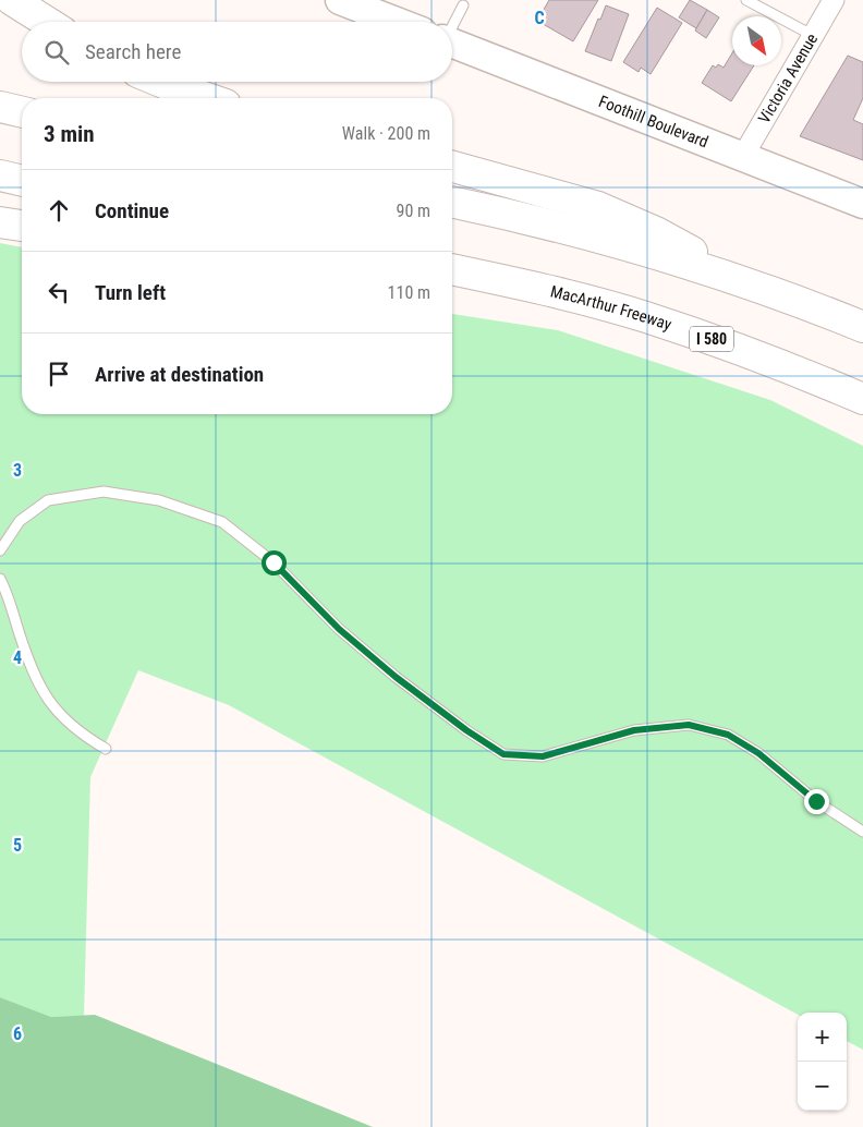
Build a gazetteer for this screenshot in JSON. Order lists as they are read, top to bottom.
{
  "streets": {
    "highway": ["MacArthur Freeway", "I 580"],
    "street": ["Victoria Avenue", "Foothill Boulevard"]
  },
  "crossings": [
    ["Victoria Avenue", "Foothill Boulevard"]
  ],
  "north": "bottom right",
  "page": {
    "search": "Search here",
    "heading": ["3 min", "Walk · 200 m"],
    "list": [
      ["Continue", "90 m"],
      ["Turn left", "110 m"],
      "Arrive at destination"
    ],
    "map_buttons": ["+", "−"]
  },
  "grid": {
    "columns": ["C"],
    "rows": [
      "3",
      "4",
      "5",
      "6"
    ]
  }
}
